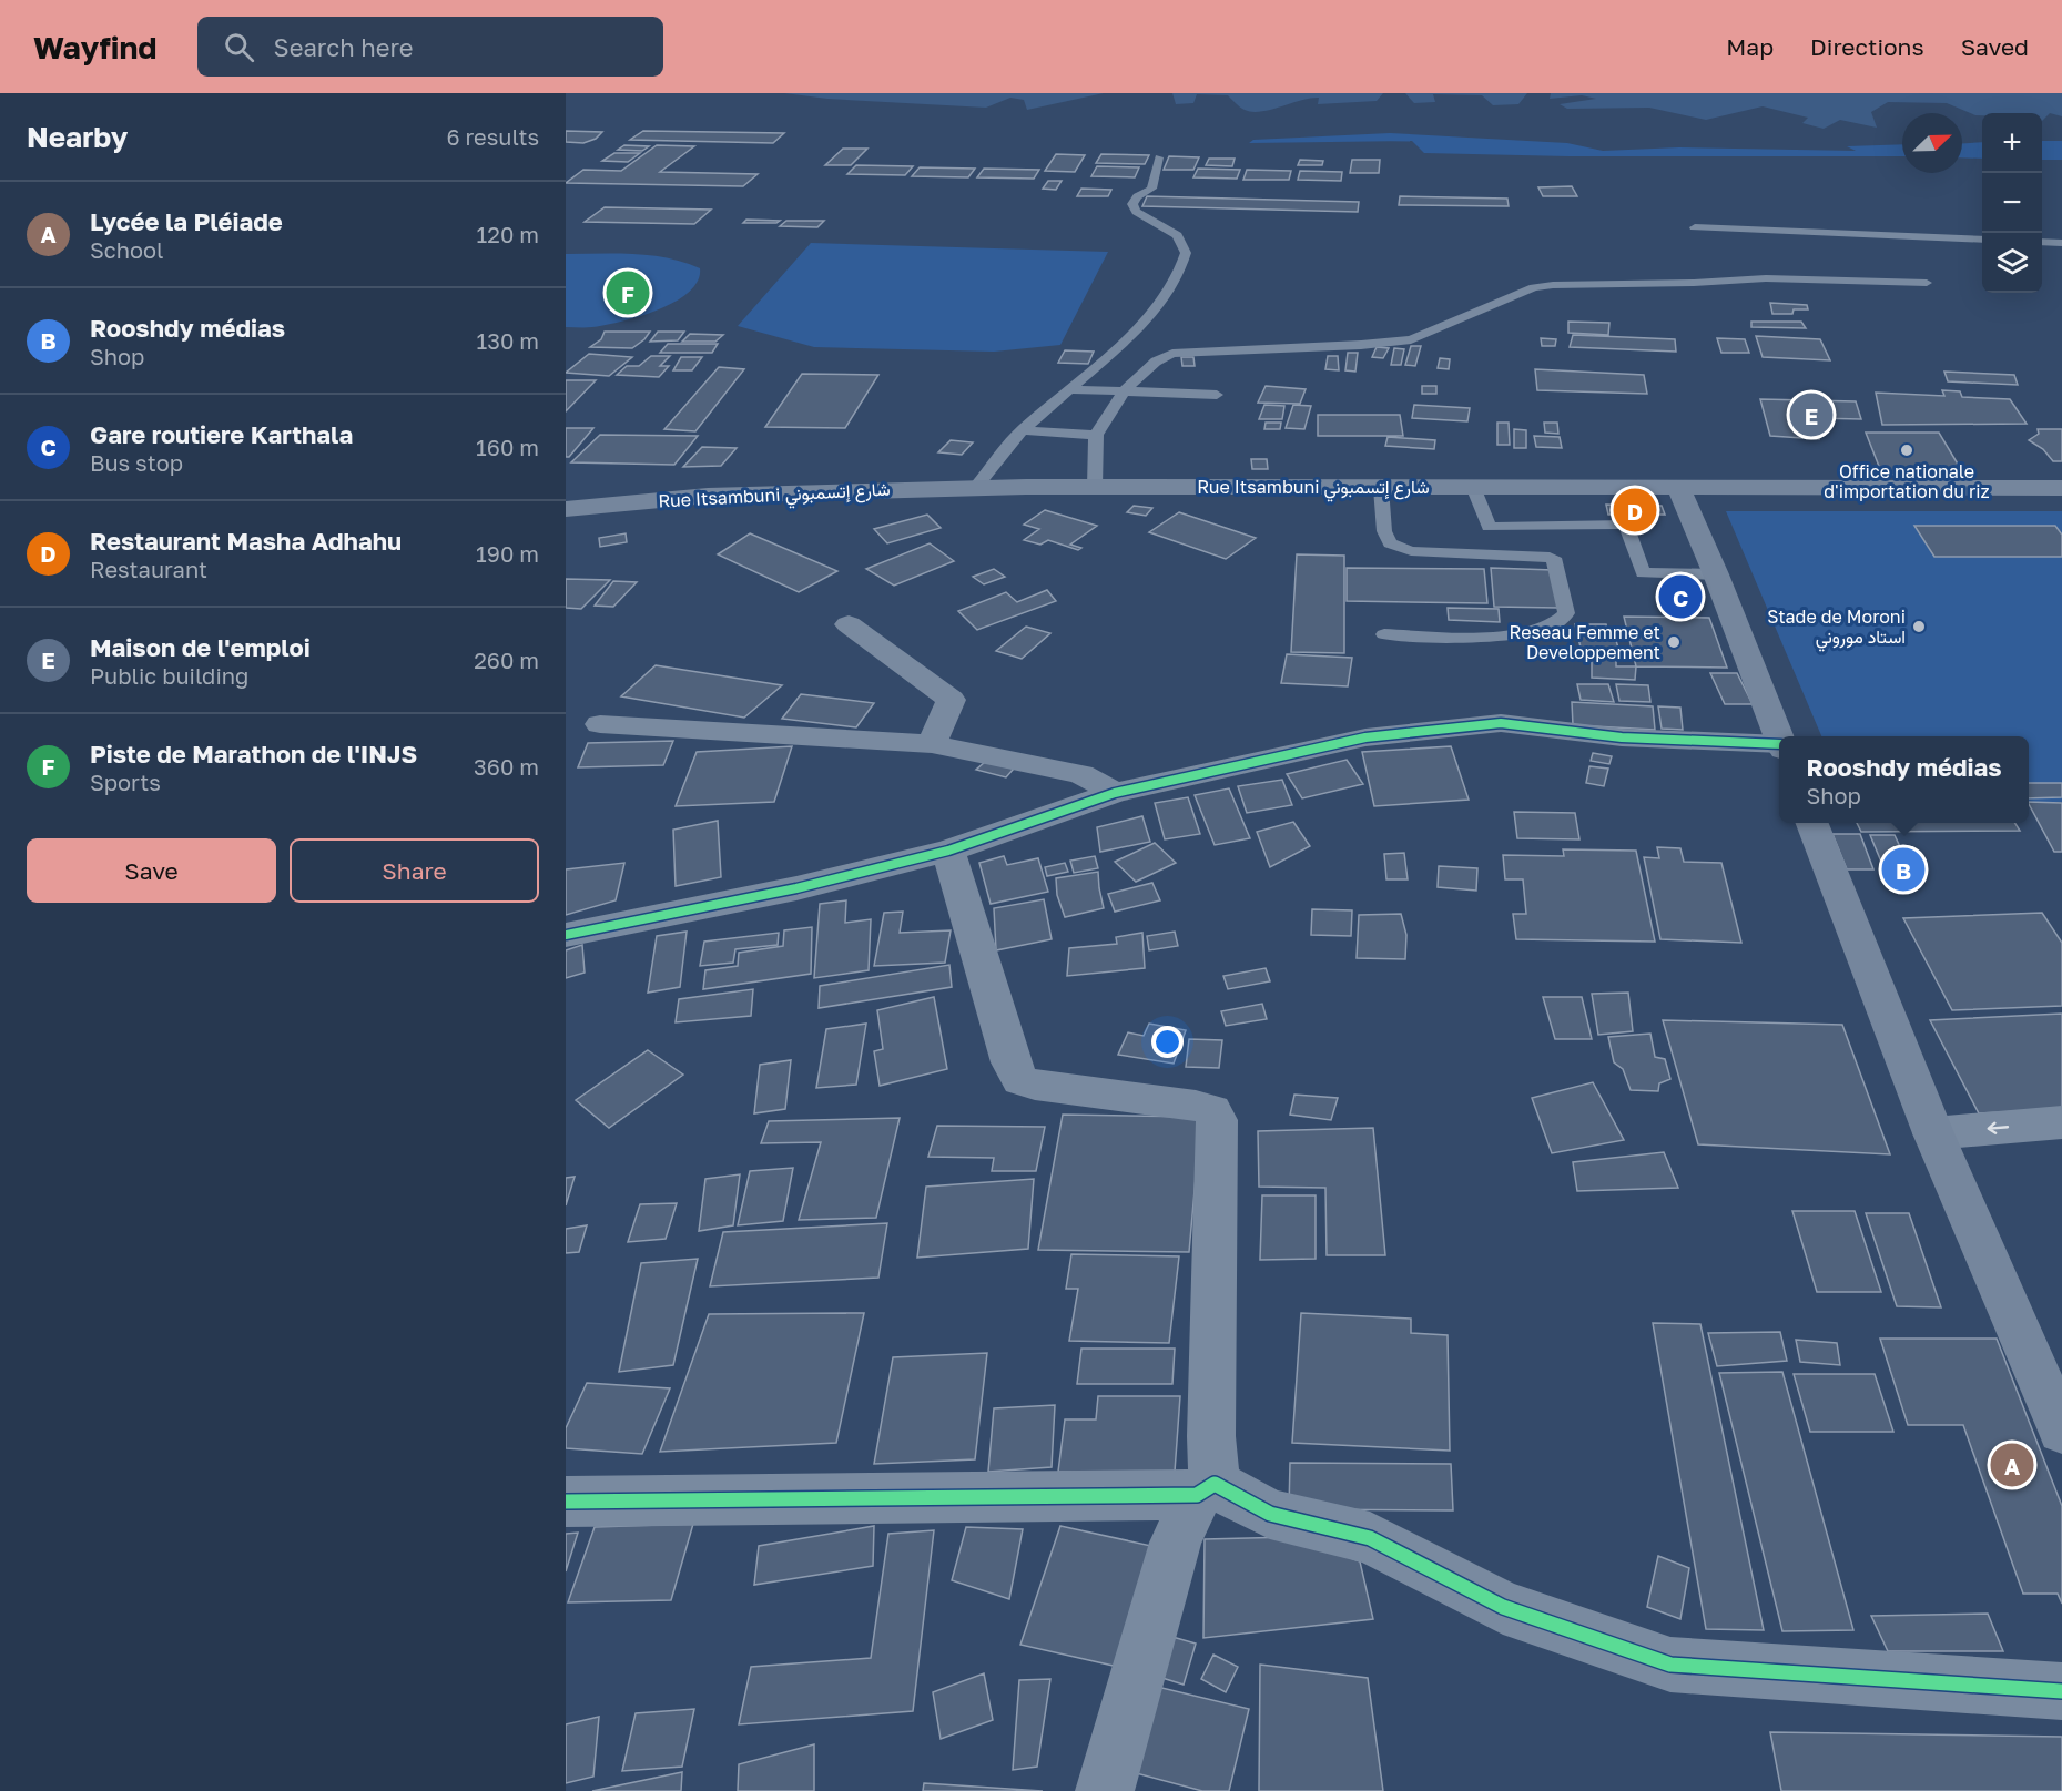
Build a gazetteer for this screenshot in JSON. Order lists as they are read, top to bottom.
{
  "streets": {
    "main road": ["Rue Itsambuni شارع إتسمبوني"]
  },
  "places": ["Office nationale d'importation du riz", "Stade de Moroni استاد موروني", "Reseau Femme et Developpement"],
  "north": "top right",
  "page": {
    "header": "Wayfind",
    "search": "Search here",
    "nav": ["Map", "Directions", "Saved"],
    "heading": ["Nearby", "6 results"],
    "map_buttons": ["+", "−"],
    "list": [
      {
        "mark": "A",
        "name": "Lycée la Pléiade",
        "note": "School",
        "value": "120 m"
      },
      {
        "mark": "B",
        "name": "Rooshdy médias",
        "note": "Shop",
        "value": "130 m"
      },
      {
        "mark": "C",
        "name": "Gare routiere Karthala",
        "note": "Bus stop",
        "value": "160 m"
      },
      {
        "mark": "D",
        "name": "Restaurant Masha Adhahu",
        "note": "Restaurant",
        "value": "190 m"
      },
      {
        "mark": "E",
        "name": "Maison de l'emploi",
        "note": "Public building",
        "value": "260 m"
      },
      {
        "mark": "F",
        "name": "Piste de Marathon de l'INJS",
        "note": "Sports",
        "value": "360 m"
      }
    ],
    "pins": [
      "F",
      "E",
      "D",
      "C",
      "B",
      "A"
    ],
    "popup": ["Rooshdy médias", "Shop"],
    "buttons": ["Save", "Share"]
  }
}
